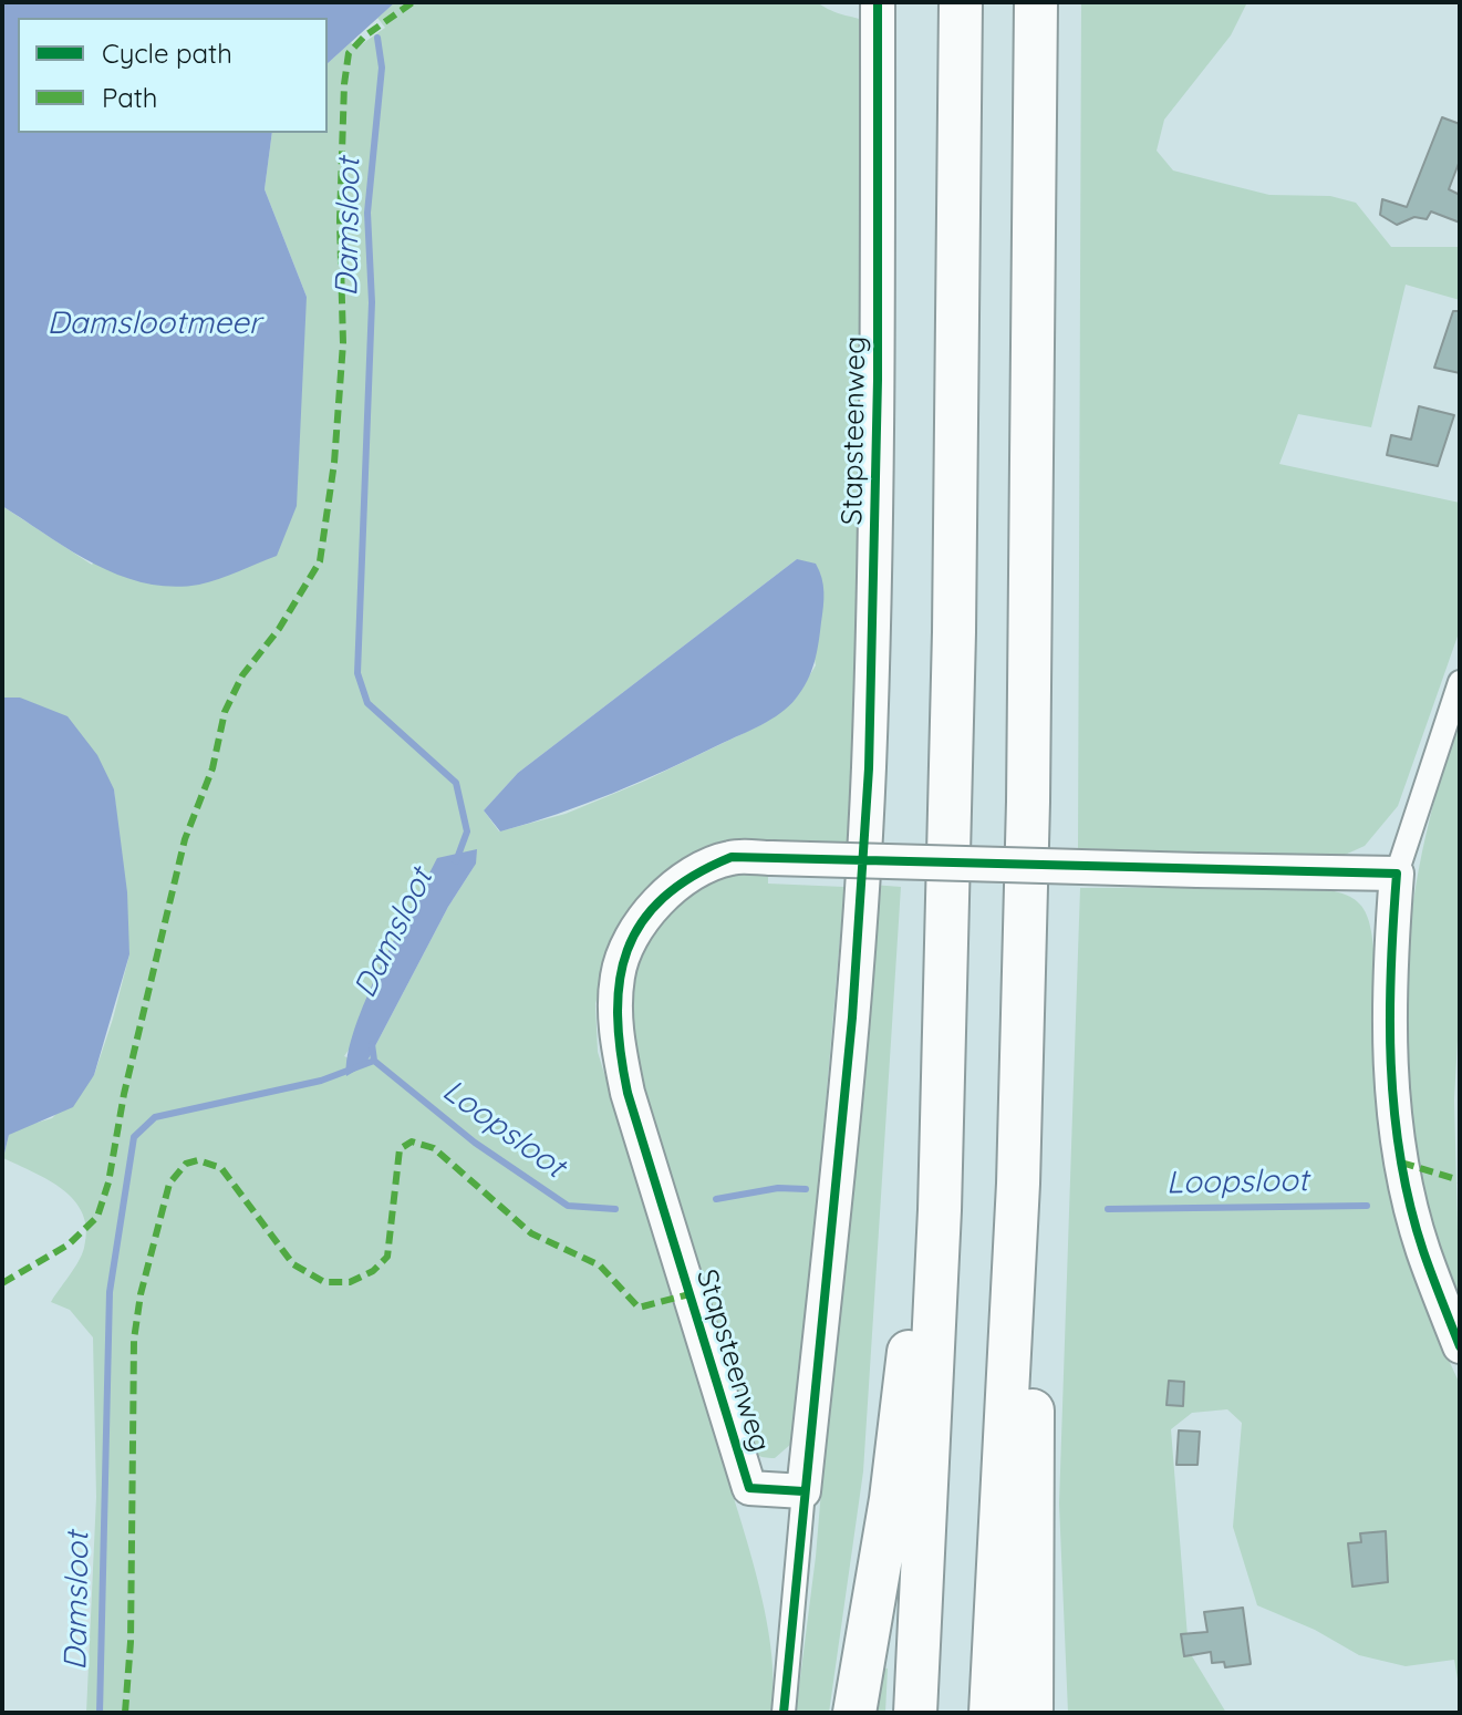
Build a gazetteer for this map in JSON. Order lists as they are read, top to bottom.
{
  "streets": {
    "street": ["Stapsteenweg"]
  },
  "water": ["Damsloot", "Damslootmeer", "Loopsloot"],
  "legend": ["Cycle path", "Path"]
}
